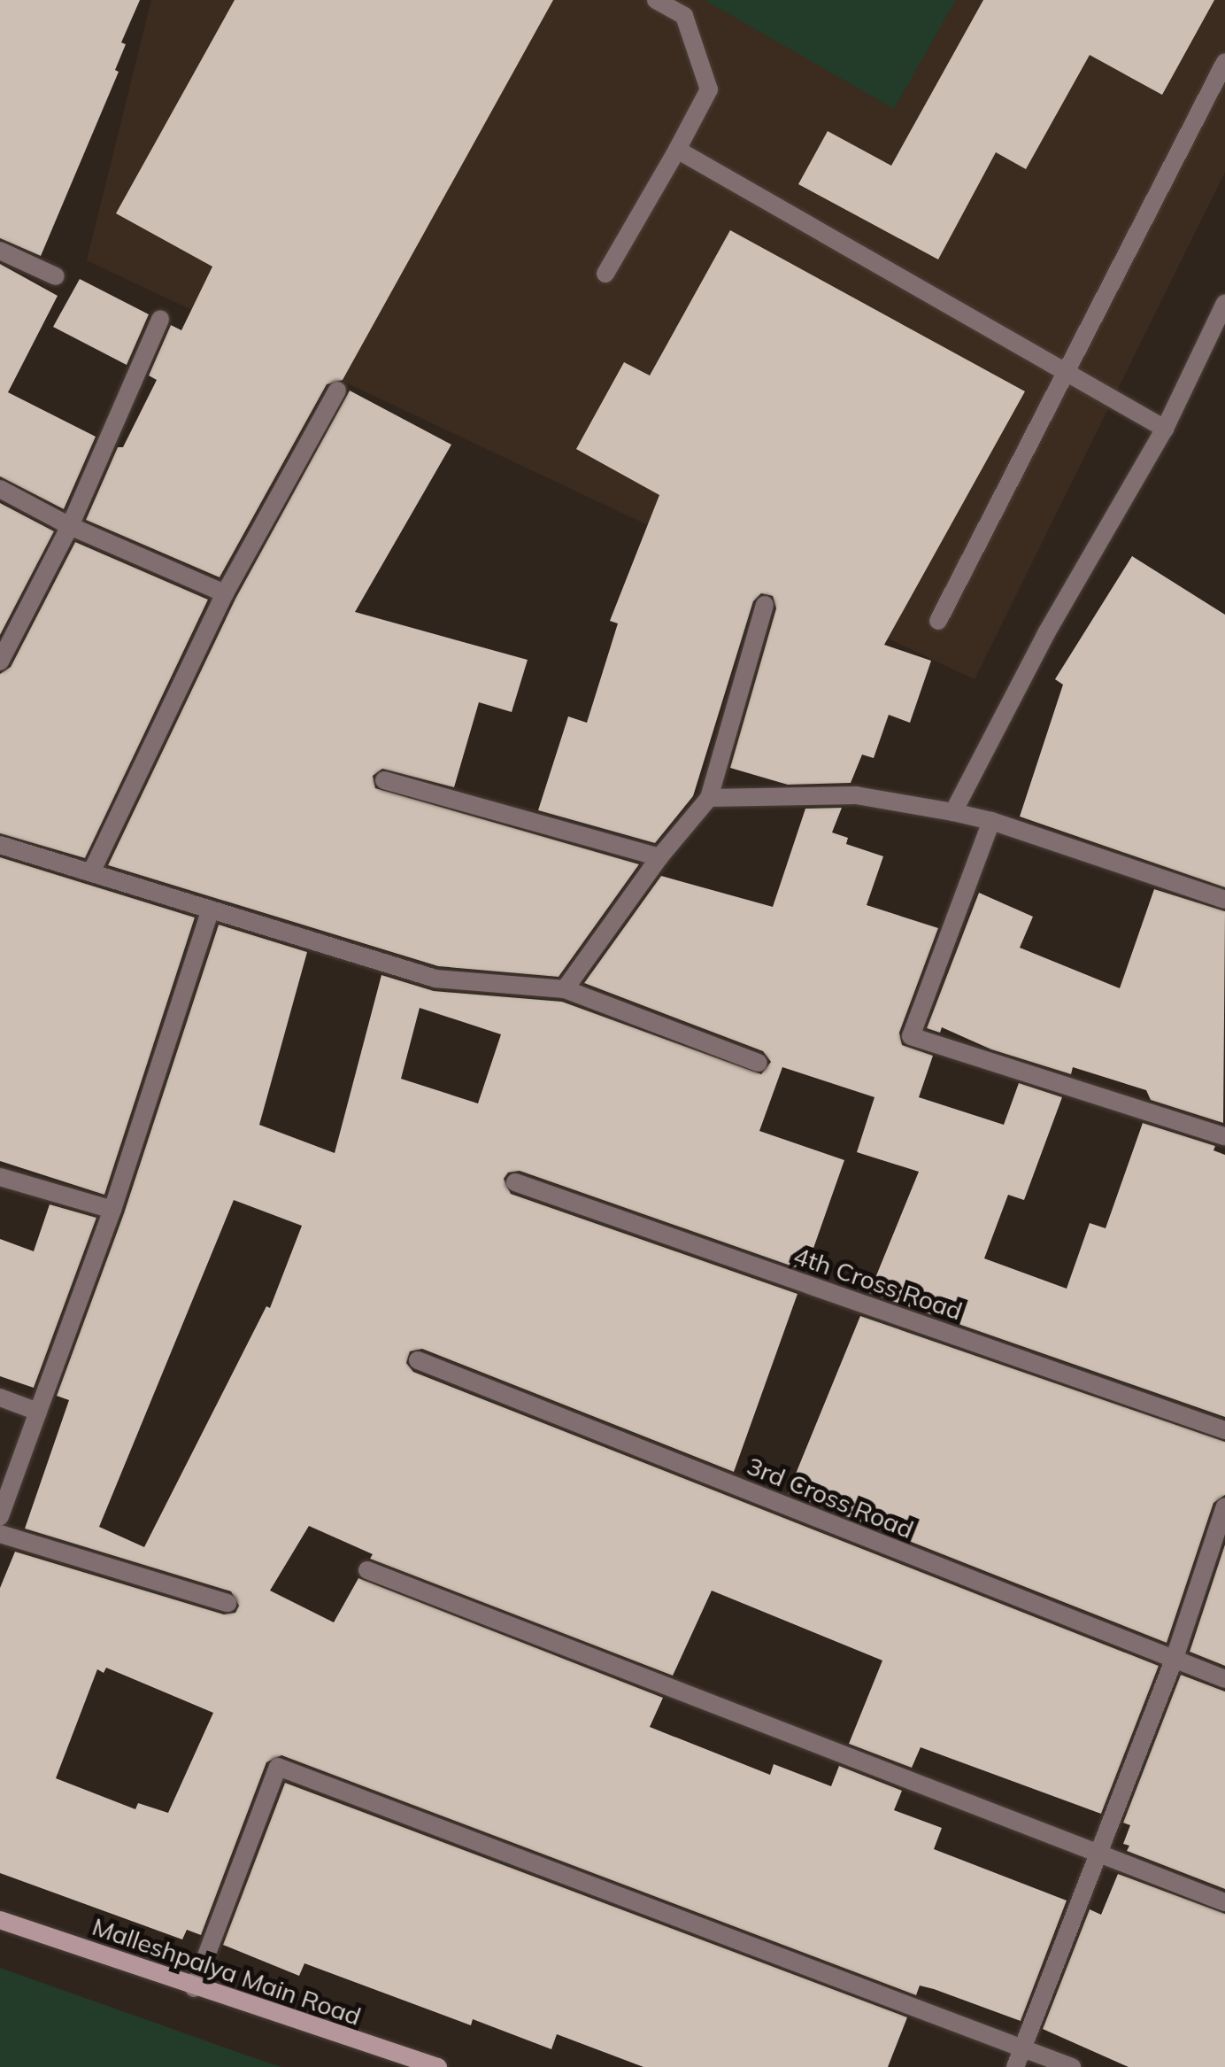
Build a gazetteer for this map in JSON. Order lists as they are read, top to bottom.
{
  "streets": {
    "main road": ["Malleshpalya Main Road"],
    "street": ["4th Cross Road", "3rd Cross Road"]
  }
}
